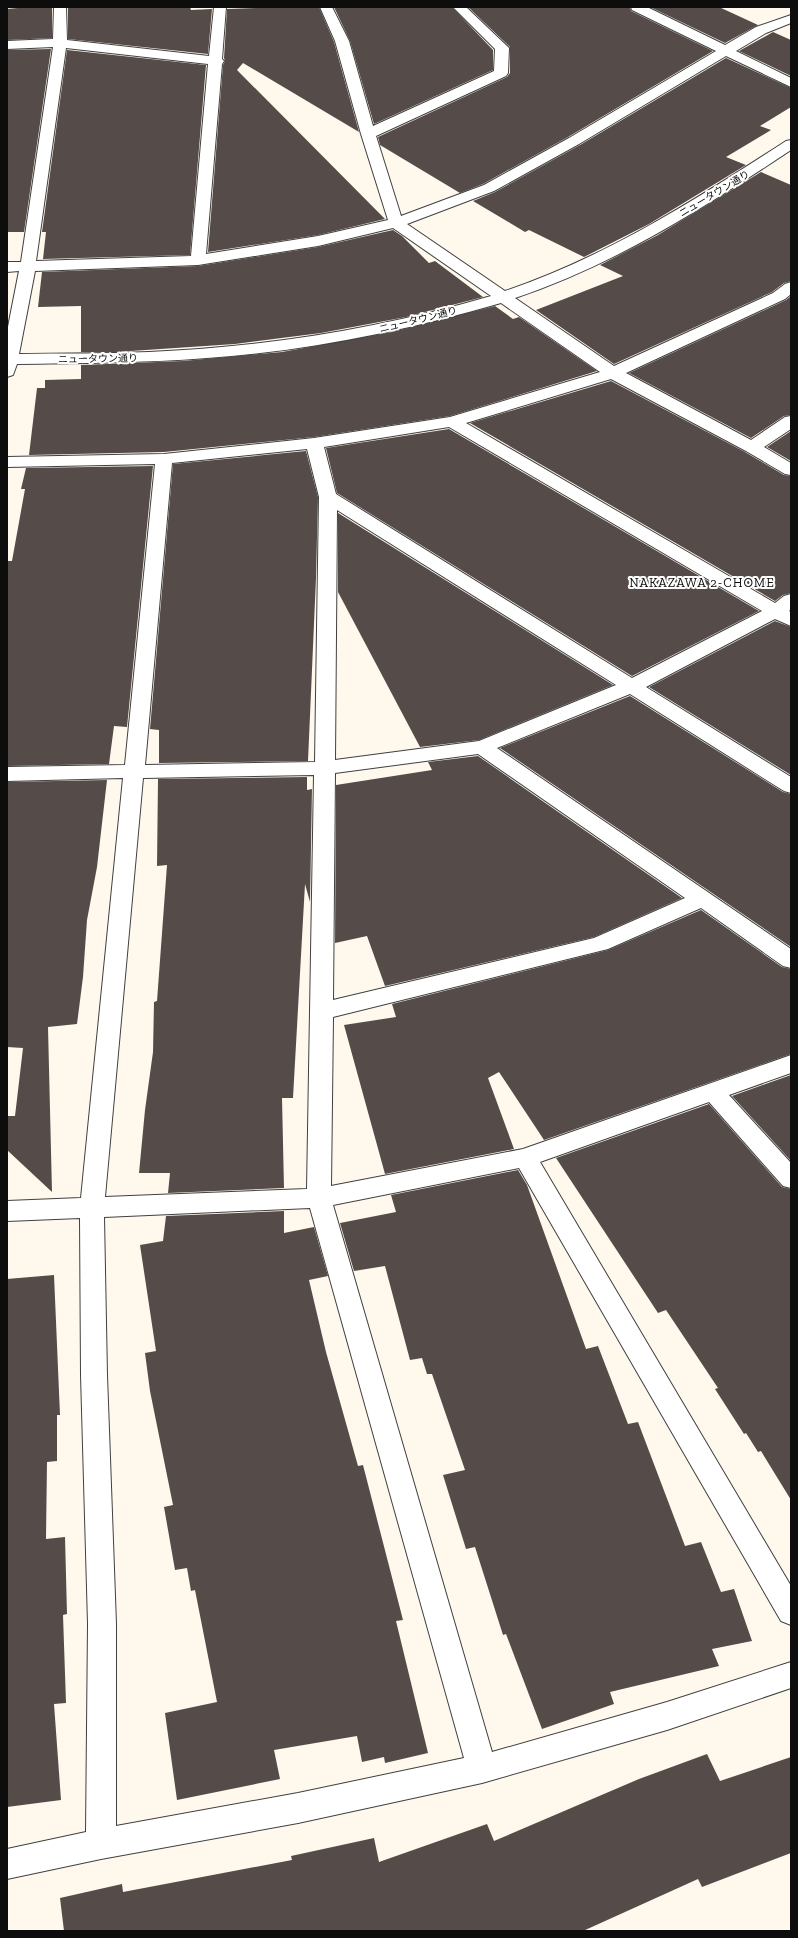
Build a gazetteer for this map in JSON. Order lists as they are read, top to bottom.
{
  "streets": {
    "street": ["ニュータウン通り"]
  },
  "districts": ["NAKAZAWA 2-CHOME"]
}
